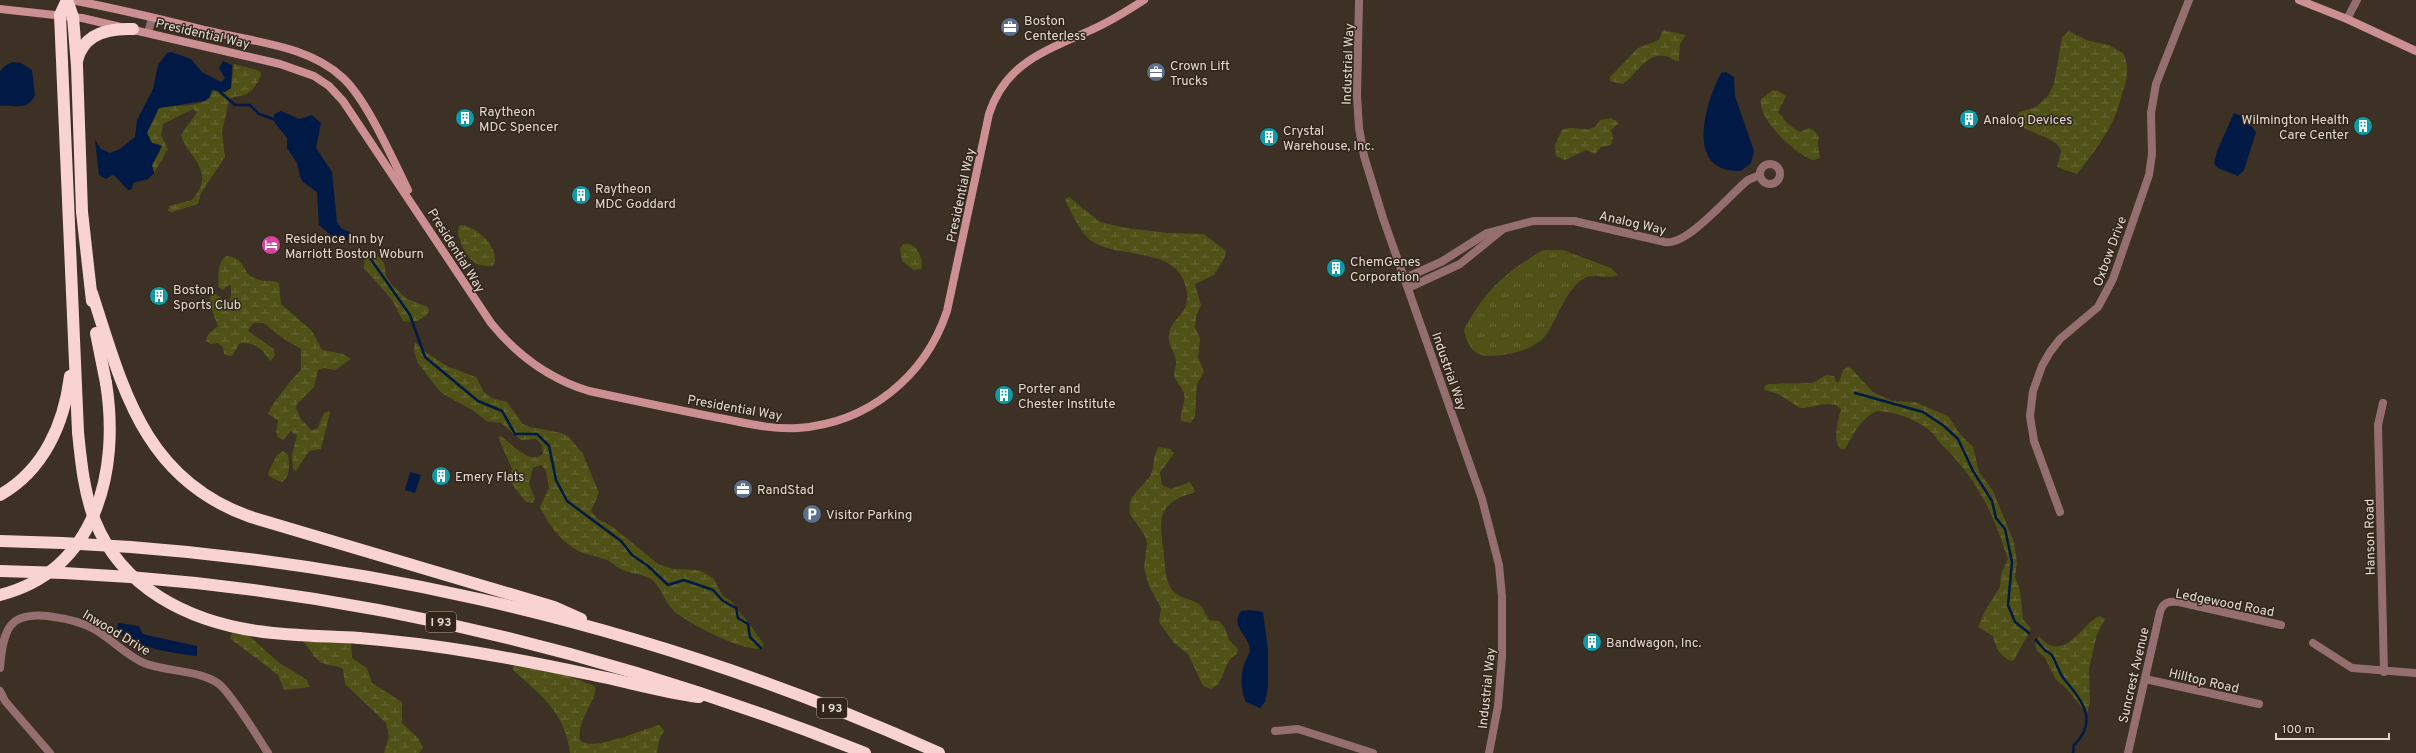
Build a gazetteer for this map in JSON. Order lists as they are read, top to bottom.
{
  "streets": {
    "highway": ["I 93"],
    "street": [
      "Presidential Way",
      "Industrial Way",
      "Analog Way",
      "Oxbow Drive",
      "Hanson Road",
      "Ledgewood Road",
      "Inwood Drive",
      "Suncrest Avenue",
      "Hilltop Road"
    ]
  },
  "crossings": [
    ["Industrial Way", "Analog Way"],
    ["Ledgewood Road", "Suncrest Avenue"],
    ["Suncrest Avenue", "Hilltop Road"]
  ],
  "places": {
    "office": ["Boston Centerless", "Crown Lift Trucks", "RandStad"],
    "building": [
      "Raytheon MDC Spencer",
      "Analog Devices",
      "Wilmington Health Care Center",
      "Crystal Warehouse, Inc.",
      "Raytheon MDC Goddard",
      "ChemGenes Corporation",
      "Boston Sports Club",
      "Porter and Chester Institute",
      "Emery Flats",
      "Bandwagon, Inc."
    ],
    "hotel": ["Residence Inn by Marriott Boston Woburn"],
    "parking": ["Visitor Parking"]
  },
  "scale_bar": "100 m"
}
